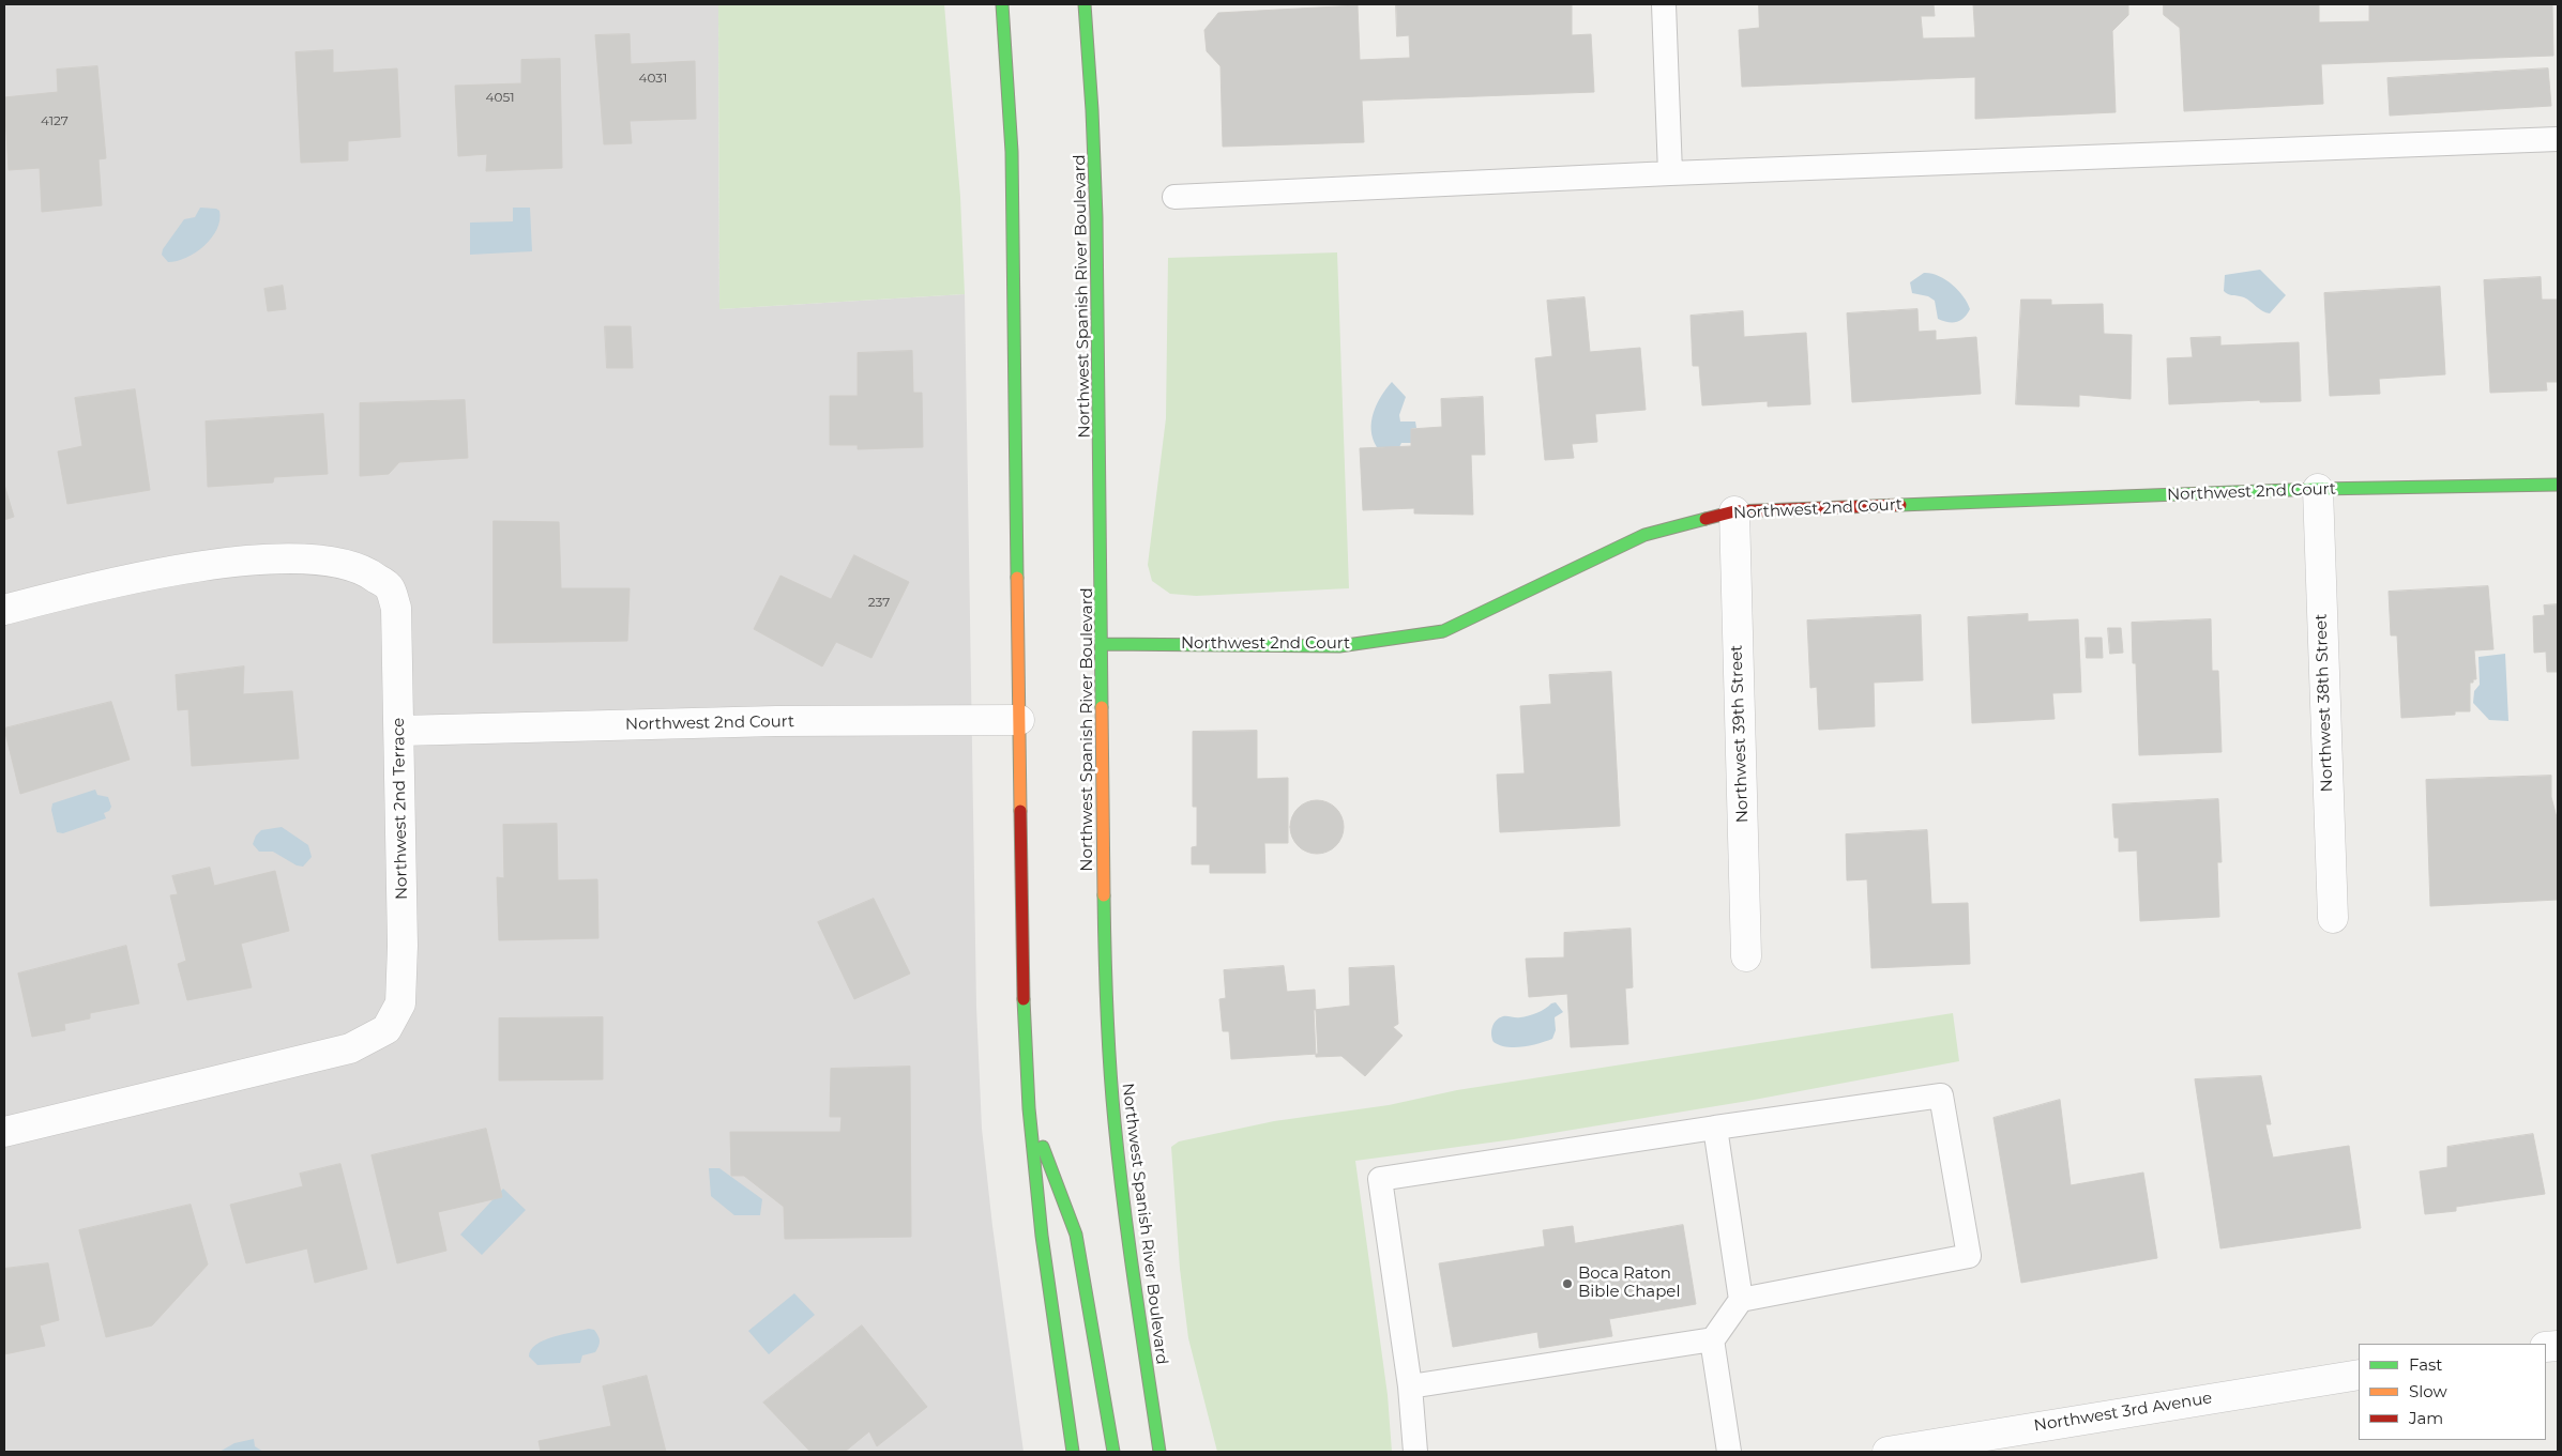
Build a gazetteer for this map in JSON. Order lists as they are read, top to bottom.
{
  "streets": {
    "main road": ["Northwest Spanish River Boulevard", "Northwest 2nd Court"],
    "street": [
      "Northwest 38th Street",
      "Northwest 39th Street",
      "Northwest 2nd Terrace",
      "Northwest 3rd Avenue"
    ]
  },
  "crossings": [
    ["Northwest Spanish River Boulevard", "Northwest 2nd Court"],
    ["Northwest 2nd Court", "Northwest 38th Street"],
    ["Northwest 2nd Court", "Northwest 39th Street"],
    ["Northwest 2nd Court", "Northwest 2nd Terrace"]
  ],
  "places": ["Boca Raton Bible Chapel"],
  "house_numbers": [
    "4031",
    "4051",
    "4127",
    "237"
  ],
  "legend": ["Fast", "Slow", "Jam"]
}
